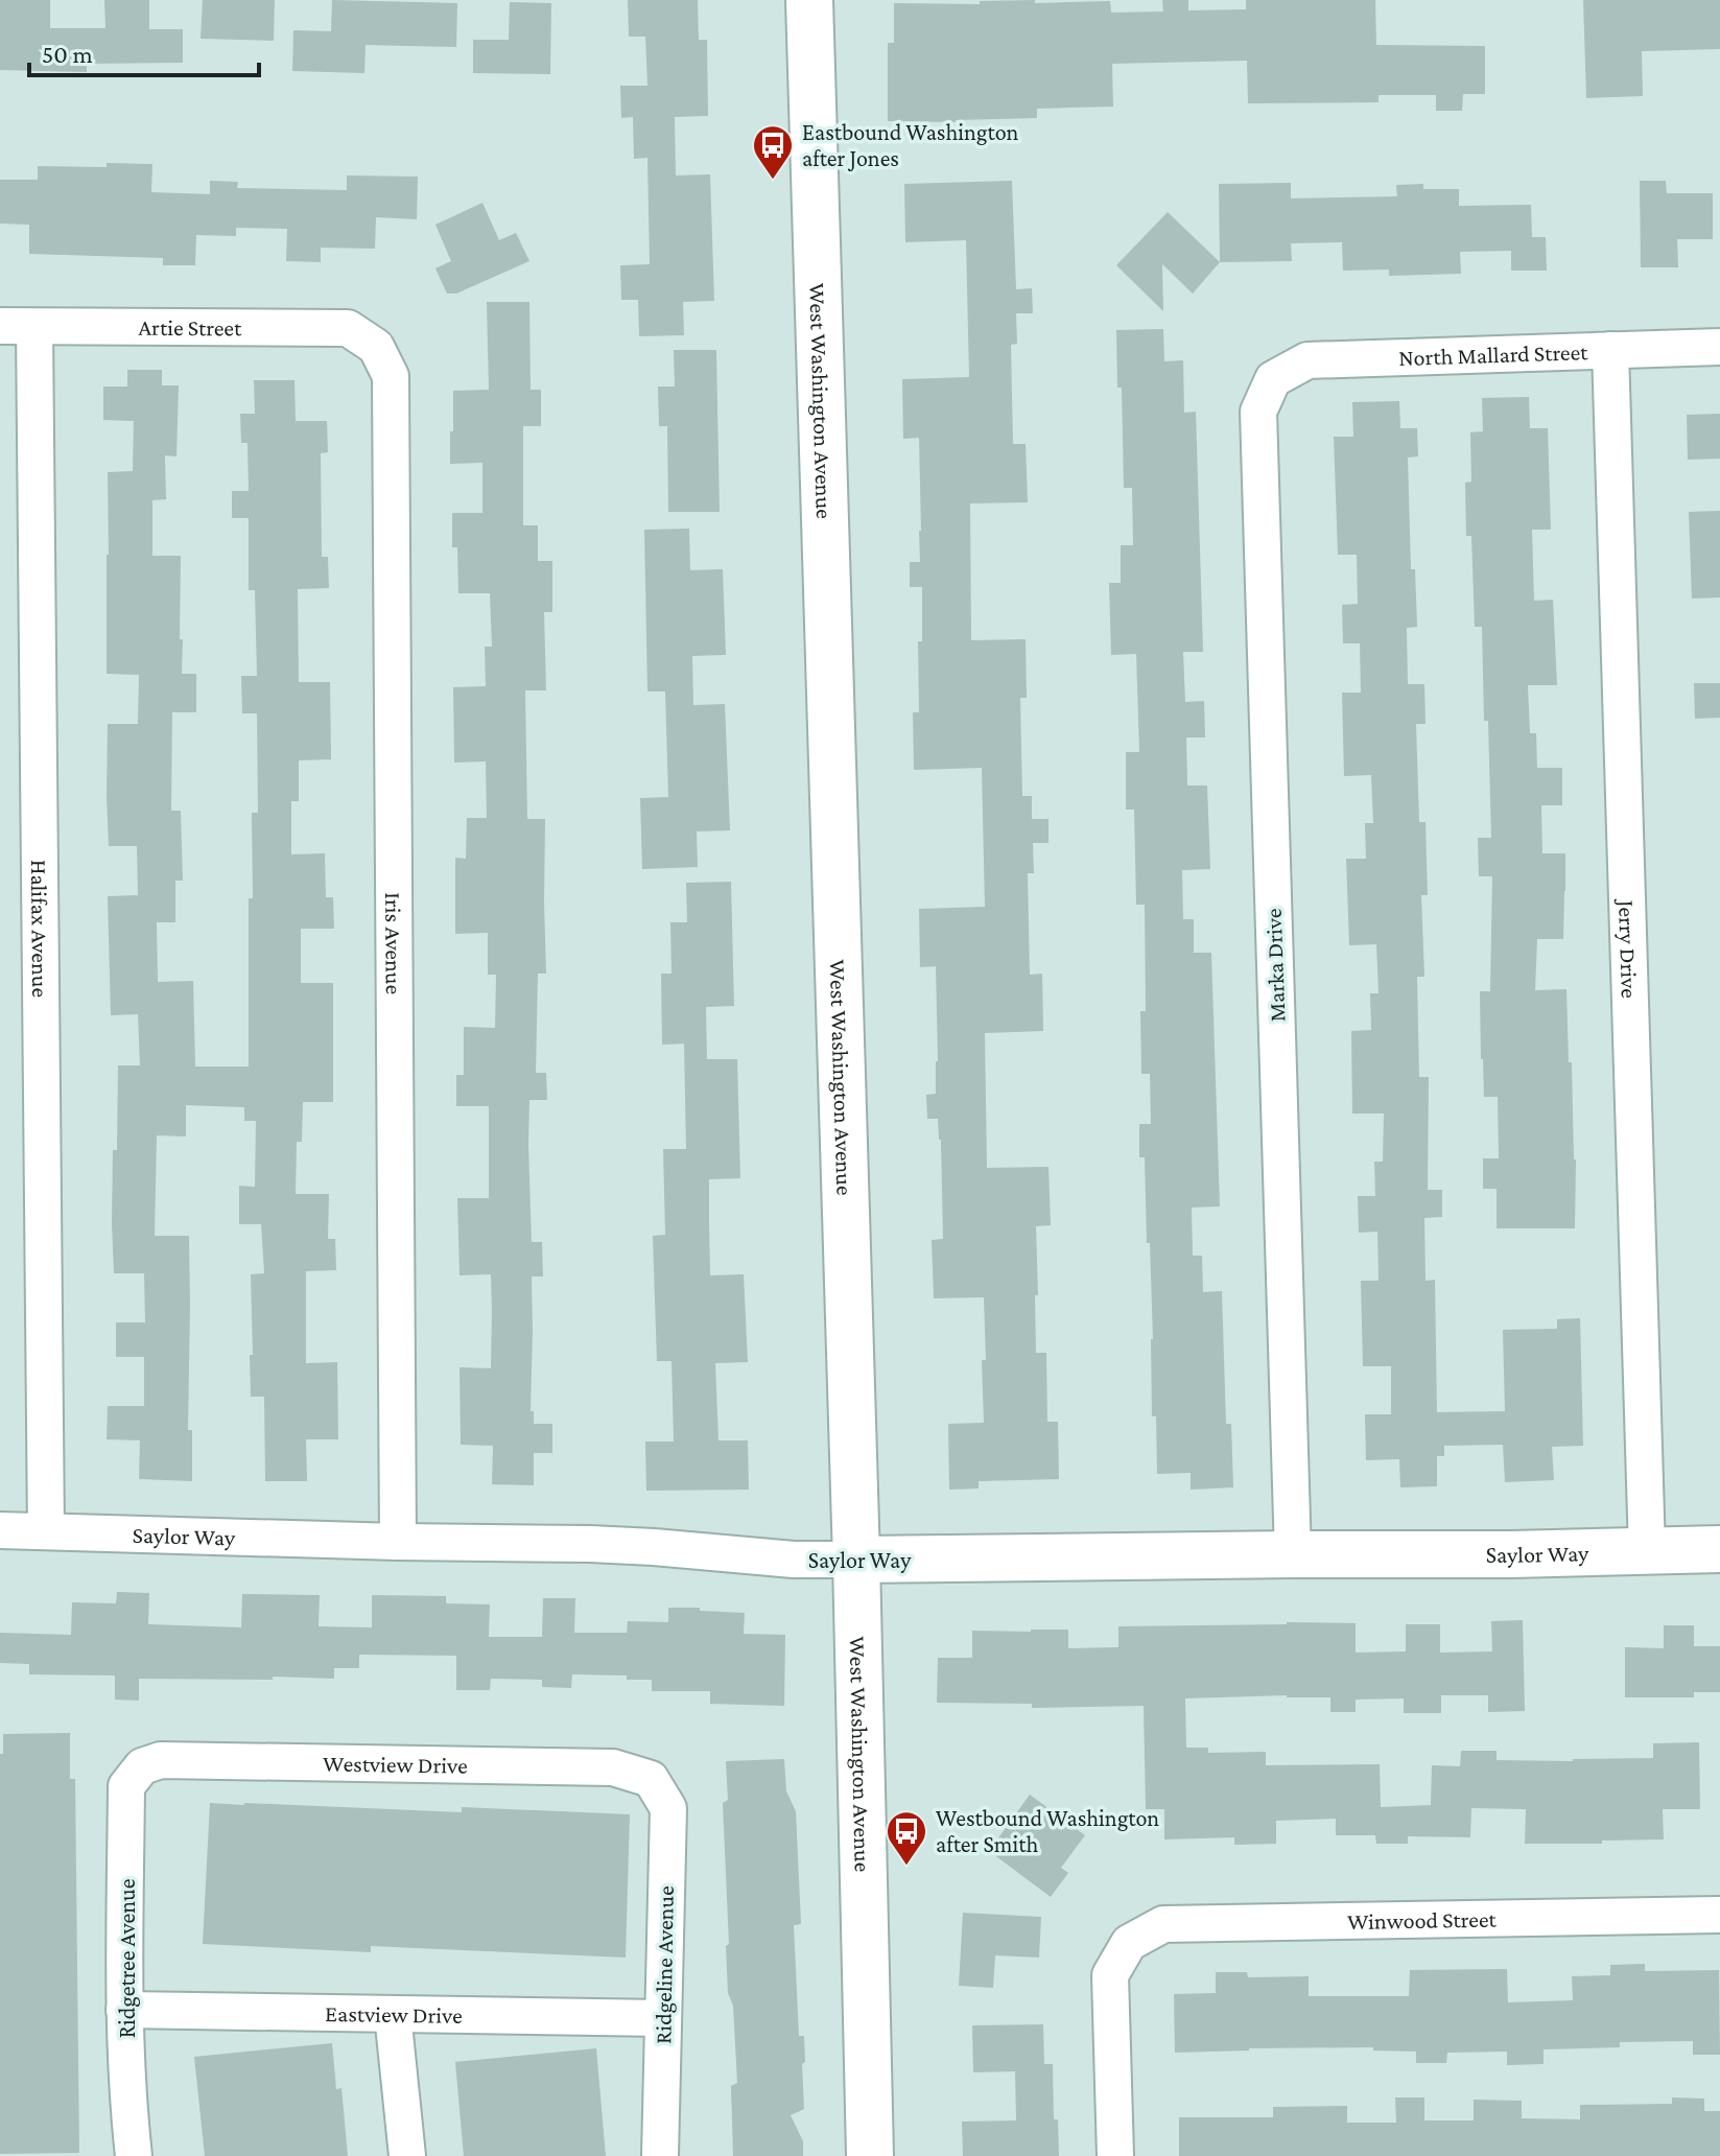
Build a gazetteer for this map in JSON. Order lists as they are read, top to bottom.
{
  "streets": {
    "main road": ["West Washington Avenue", "Saylor Way"],
    "street": [
      "Artie Street",
      "North Mallard Street",
      "Halifax Avenue",
      "Iris Avenue",
      "Jerry Drive",
      "Marka Drive",
      "Westview Drive",
      "Winwood Street",
      "Ridgetree Avenue",
      "Ridgeline Avenue",
      "Eastview Drive"
    ]
  },
  "crossings": [
    ["Artie Street", "Halifax Avenue"],
    ["Artie Street", "Iris Avenue"],
    ["North Mallard Street", "Jerry Drive"],
    ["North Mallard Street", "Marka Drive"],
    ["West Washington Avenue", "Saylor Way"],
    ["Halifax Avenue", "Saylor Way"],
    ["Iris Avenue", "Saylor Way"],
    ["Jerry Drive", "Saylor Way"],
    ["Marka Drive", "Saylor Way"],
    ["Westview Drive", "Ridgetree Avenue"],
    ["Westview Drive", "Ridgeline Avenue"],
    ["Ridgetree Avenue", "Eastview Drive"],
    ["Ridgeline Avenue", "Eastview Drive"]
  ],
  "places": {
    "bus stop": ["Eastbound Washington after Jones", "Westbound Washington after Smith"]
  },
  "scale_bar": "50 m"
}
